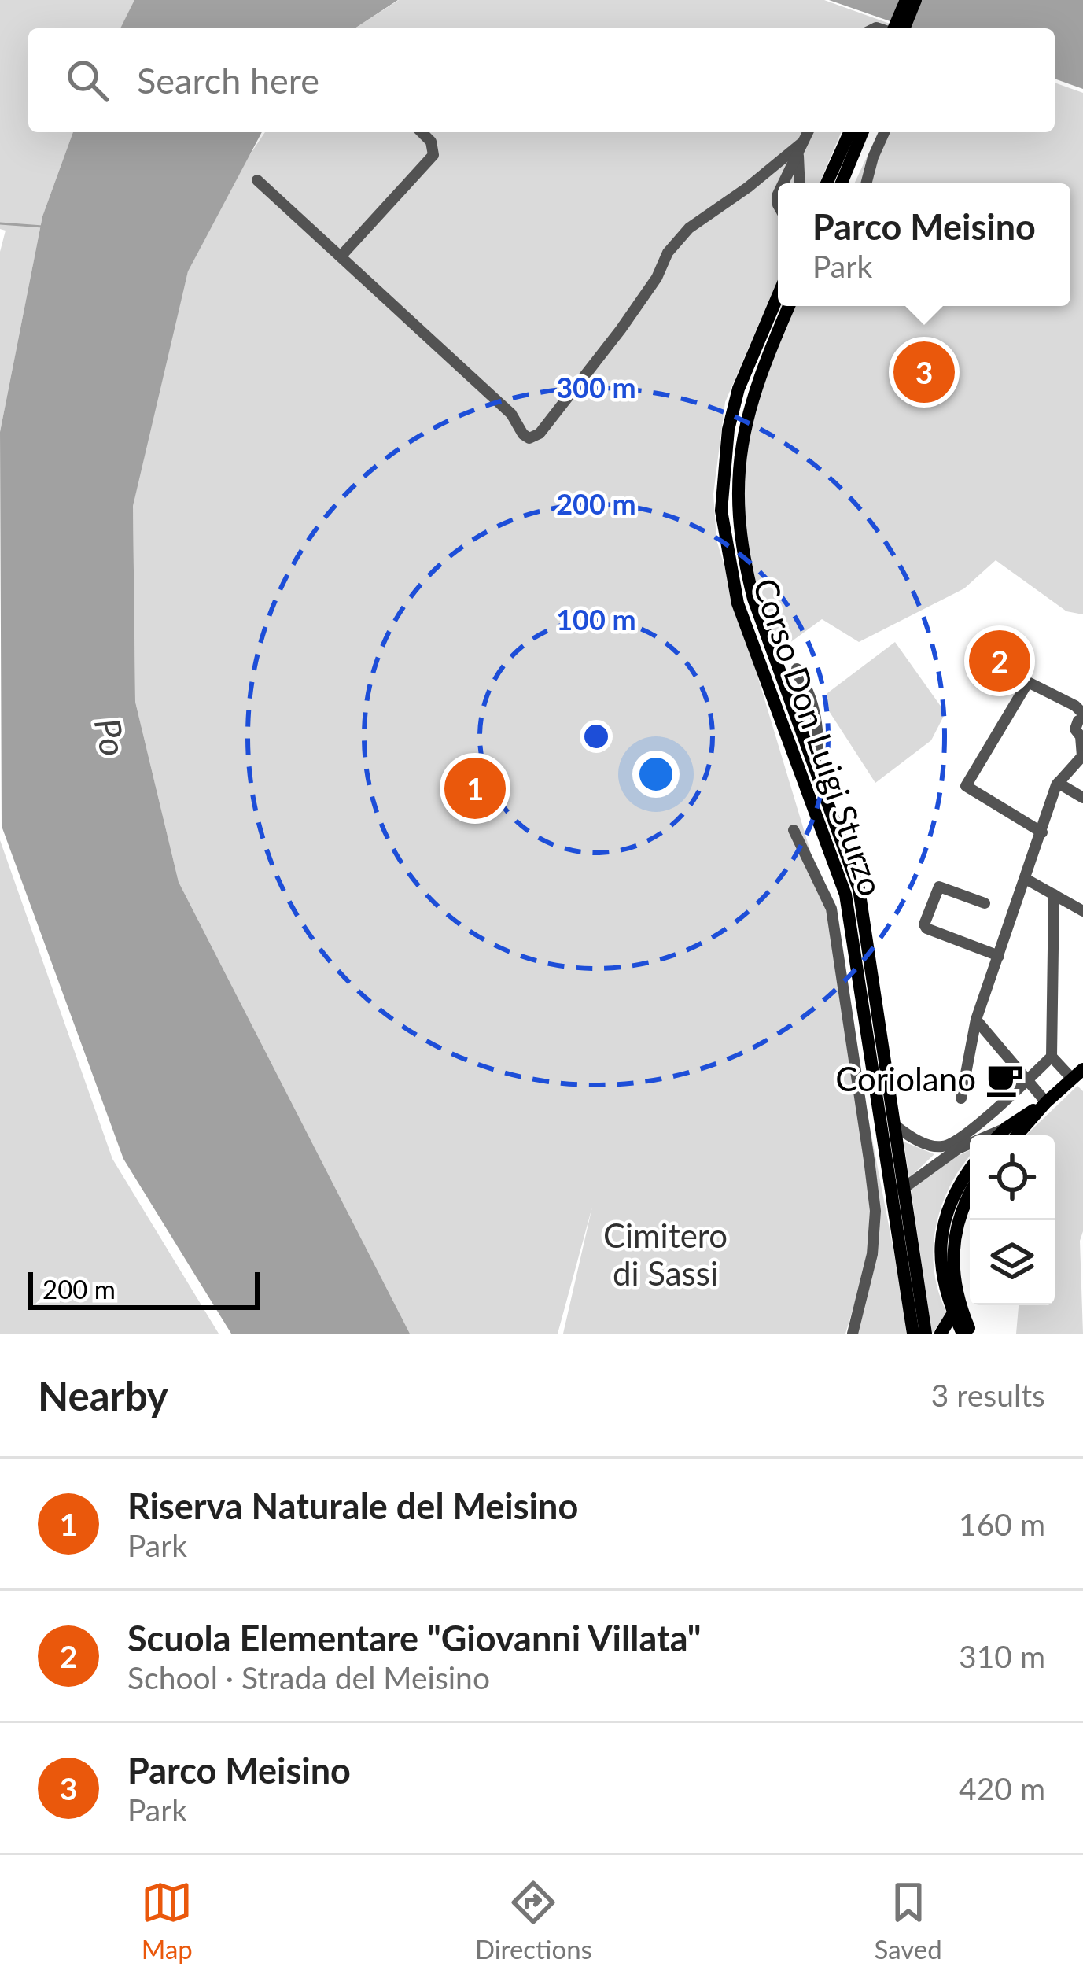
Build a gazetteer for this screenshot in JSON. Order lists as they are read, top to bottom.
{
  "streets": {
    "main road": ["Corso Don Luigi Sturzo"]
  },
  "water": ["Po"],
  "parks": ["Cimitero di Sassi"],
  "places": {
    "cafe": ["Coriolano"]
  },
  "scale_bar": "200 m",
  "page": {
    "search": "Search here",
    "popup": ["Parco Meisino", "Park"],
    "pins": ["3", "2", "1"],
    "scale": "200 m",
    "heading": ["Nearby", "3 results"],
    "list": [
      {
        "mark": "1",
        "name": "Riserva Naturale del Meisino",
        "note": "Park",
        "value": "160 m"
      },
      {
        "mark": "2",
        "name": "Scuola Elementare \"Giovanni Villata\"",
        "note": "School · Strada del Meisino",
        "value": "310 m"
      },
      {
        "mark": "3",
        "name": "Parco Meisino",
        "note": "Park",
        "value": "420 m"
      }
    ],
    "nav": ["Map", "Directions", "Saved"]
  },
  "rings": ["300 m", "200 m", "100 m"]
}
